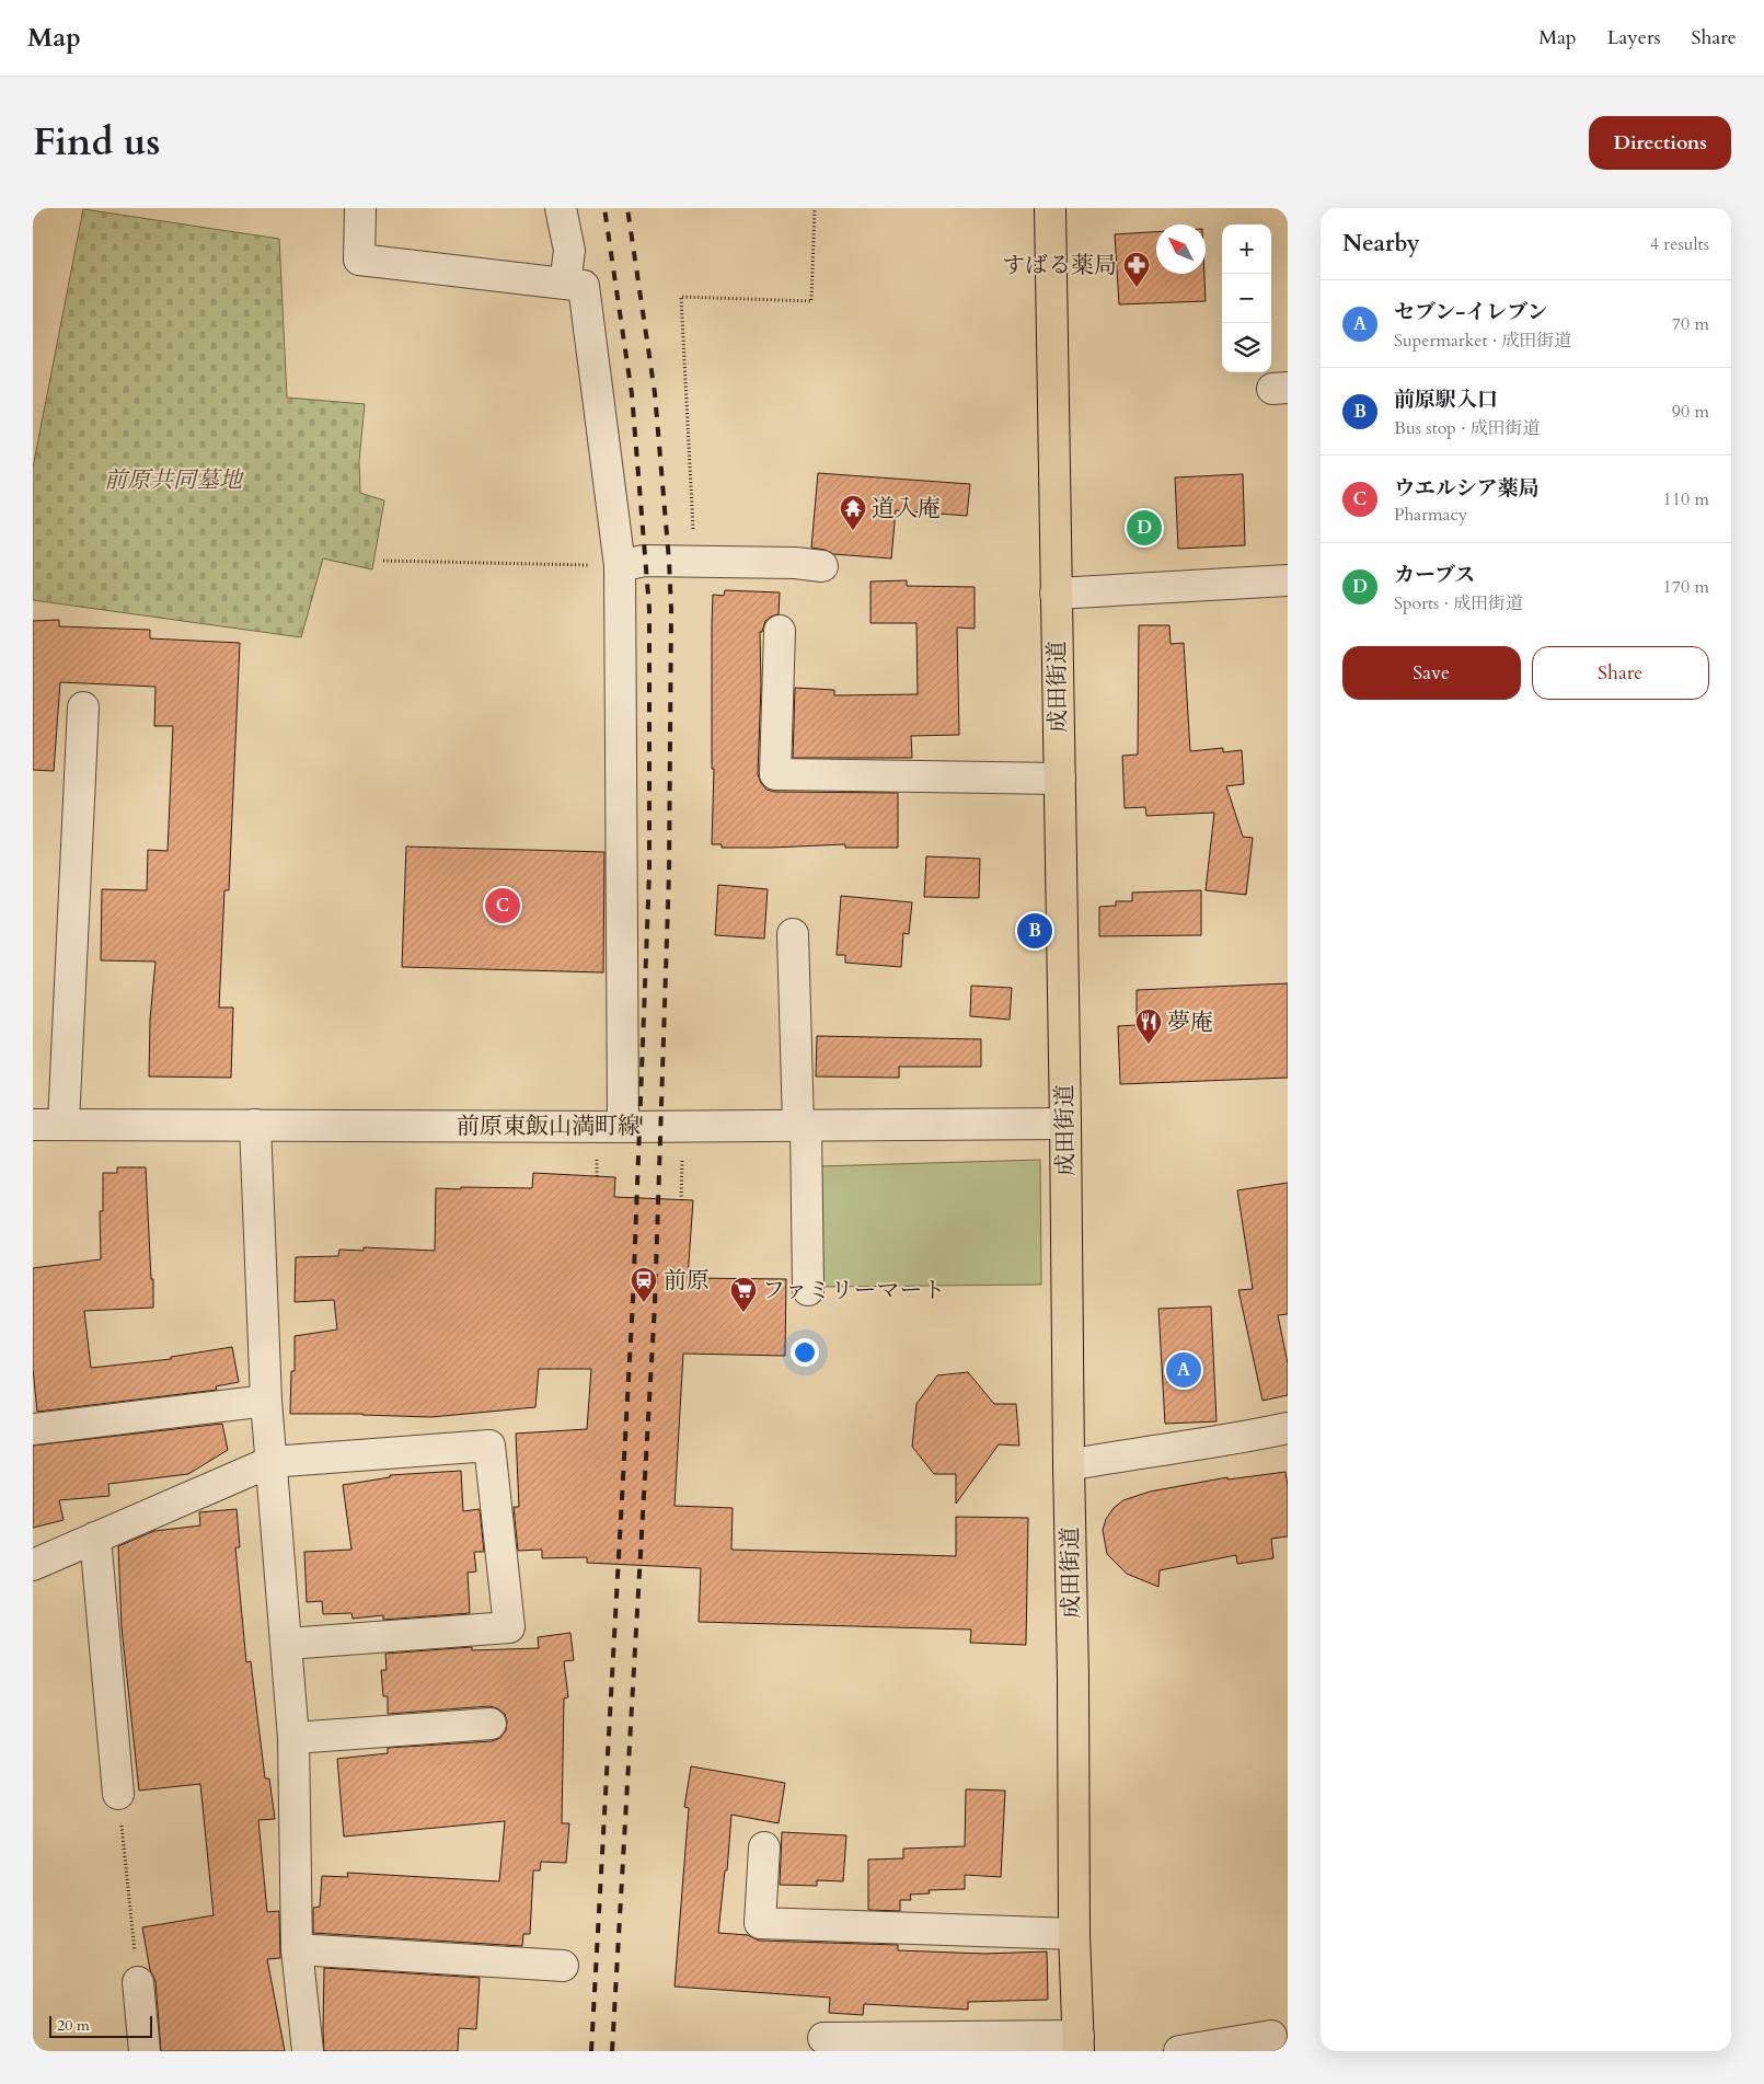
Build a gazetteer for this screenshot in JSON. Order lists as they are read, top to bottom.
{
  "streets": {
    "highway": ["成田街道"],
    "street": ["前原東飯山満町線"]
  },
  "crossings": [
    ["成田街道", "前原東飯山満町線"]
  ],
  "parks": ["前原共同墓地"],
  "places": {
    "pharmacy": ["すばる薬局"],
    "temple": ["道入庵"],
    "restaurant": ["夢庵"],
    "station": ["前原"],
    "supermarket": ["ファミリーマート"]
  },
  "scale_bar": "20 m",
  "north": "top left",
  "page": {
    "header": "Map",
    "nav": ["Map", "Layers", "Share"],
    "title": "Find us",
    "buttons": [
      "Directions",
      ["Save", "Share"]
    ],
    "heading": ["Nearby", "4 results"],
    "map_buttons": ["+", "−"],
    "list": [
      {
        "mark": "A",
        "name": "セブン-イレブン",
        "note": "Supermarket · 成田街道",
        "value": "70 m"
      },
      {
        "mark": "B",
        "name": "前原駅入口",
        "note": "Bus stop · 成田街道",
        "value": "90 m"
      },
      {
        "mark": "C",
        "name": "ウエルシア薬局",
        "note": "Pharmacy",
        "value": "110 m"
      },
      {
        "mark": "D",
        "name": "カーブス",
        "note": "Sports · 成田街道",
        "value": "170 m"
      }
    ],
    "pins": [
      "D",
      "C",
      "B",
      "A"
    ],
    "scale": "20 m"
  }
}
